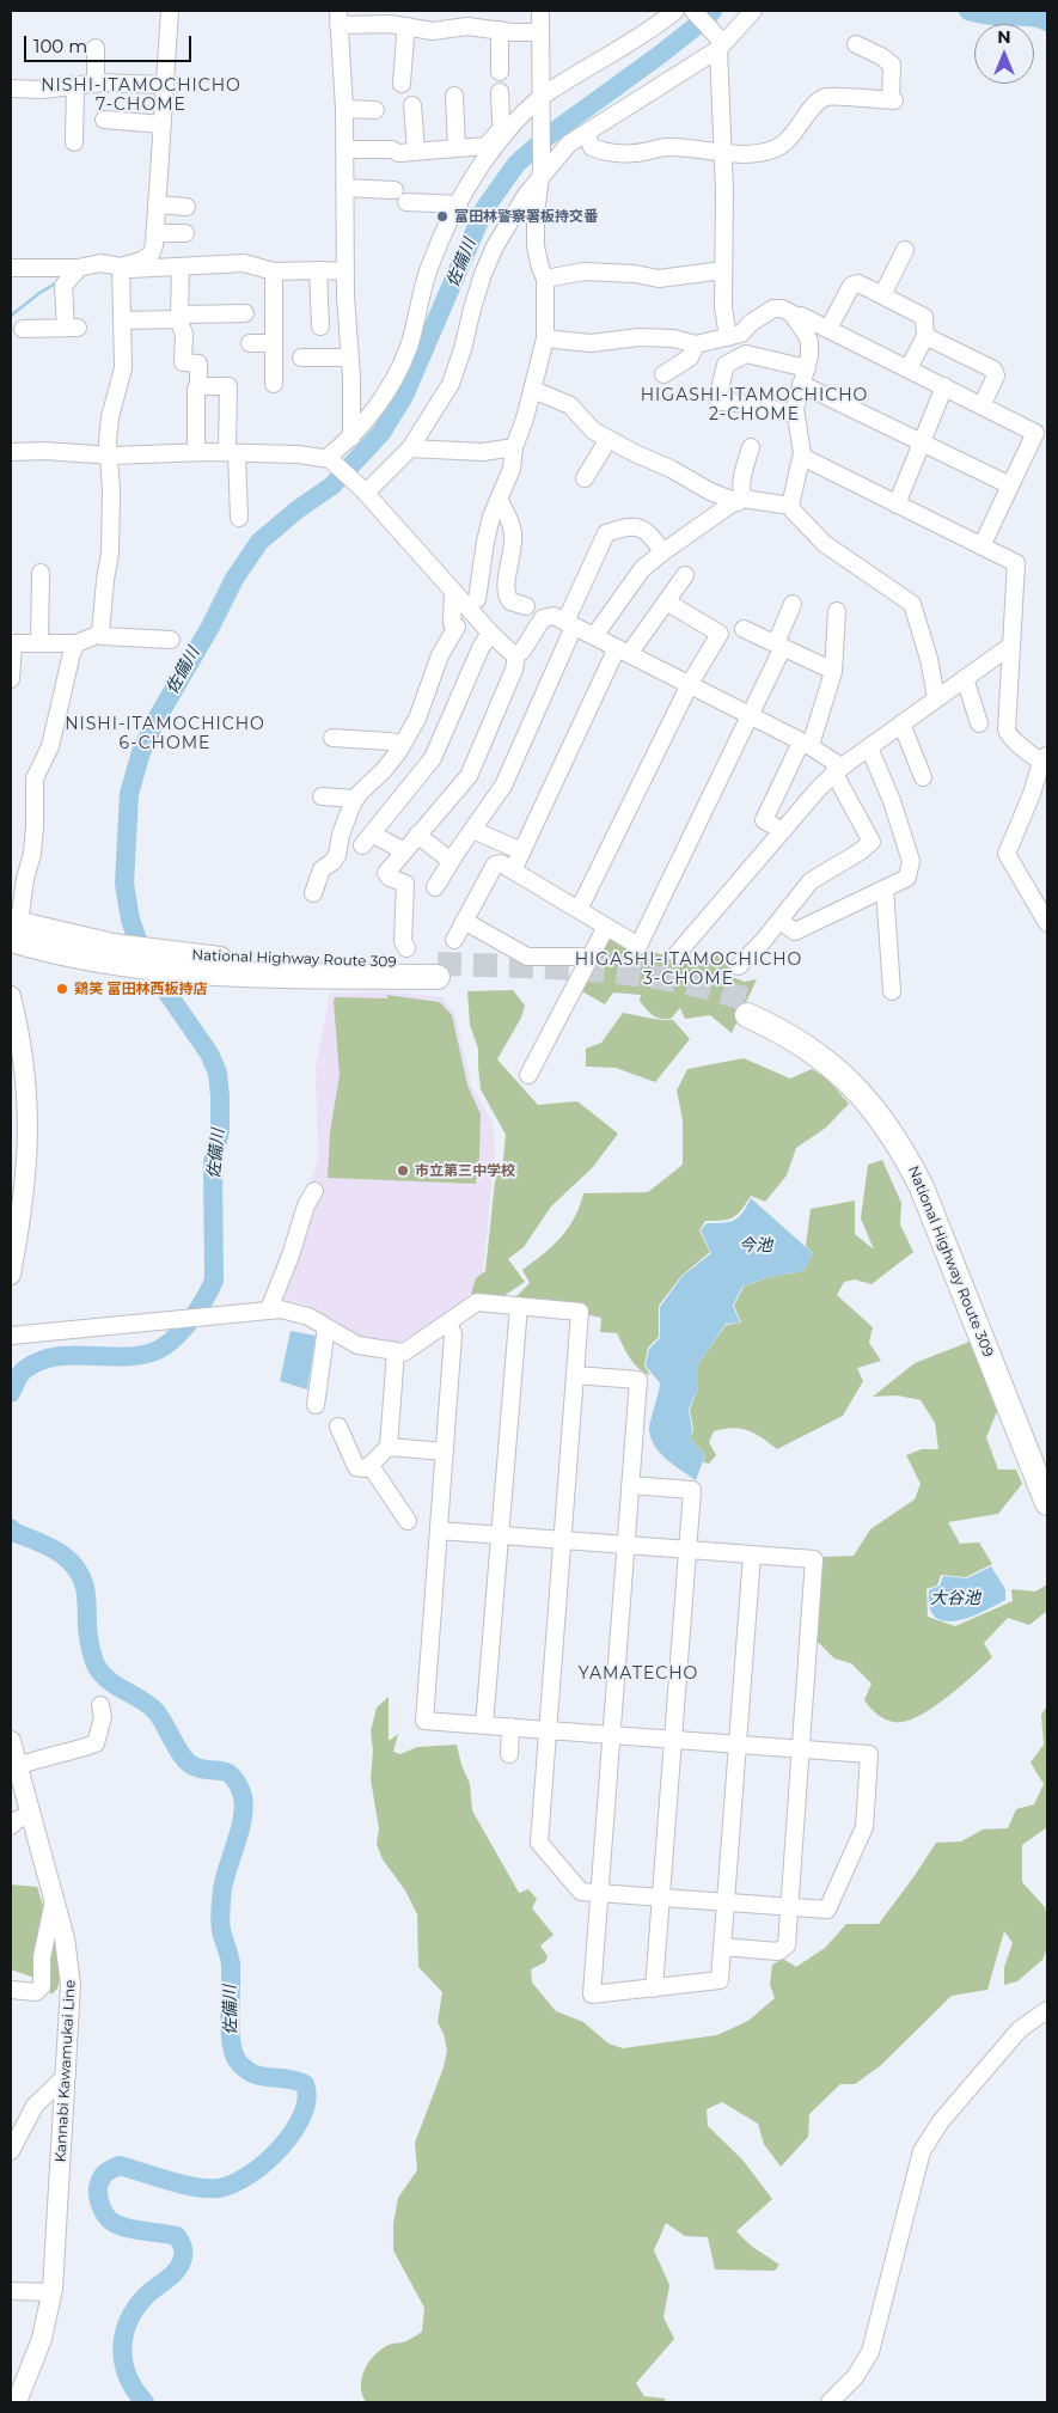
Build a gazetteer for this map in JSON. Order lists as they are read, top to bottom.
{
  "streets": {
    "highway": ["National Highway Route 309"],
    "main road": ["Kannabi Kawamukai Line"]
  },
  "districts": [
    "NISHI-ITAMOCHICHO 7-CHOME",
    "HIGASHI-ITAMOCHICHO 2-CHOME",
    "NISHI-ITAMOCHICHO 6-CHOME",
    "HIGASHI-ITAMOCHICHO 3-CHOME",
    "YAMATECHO"
  ],
  "water": ["佐備川", "今池", "大谷池"],
  "places": ["富田林警察署板持交番", "鶏笑 富田林西板持店", "市立第三中学校"],
  "scale_bar": "100 m",
  "north": "top"
}
